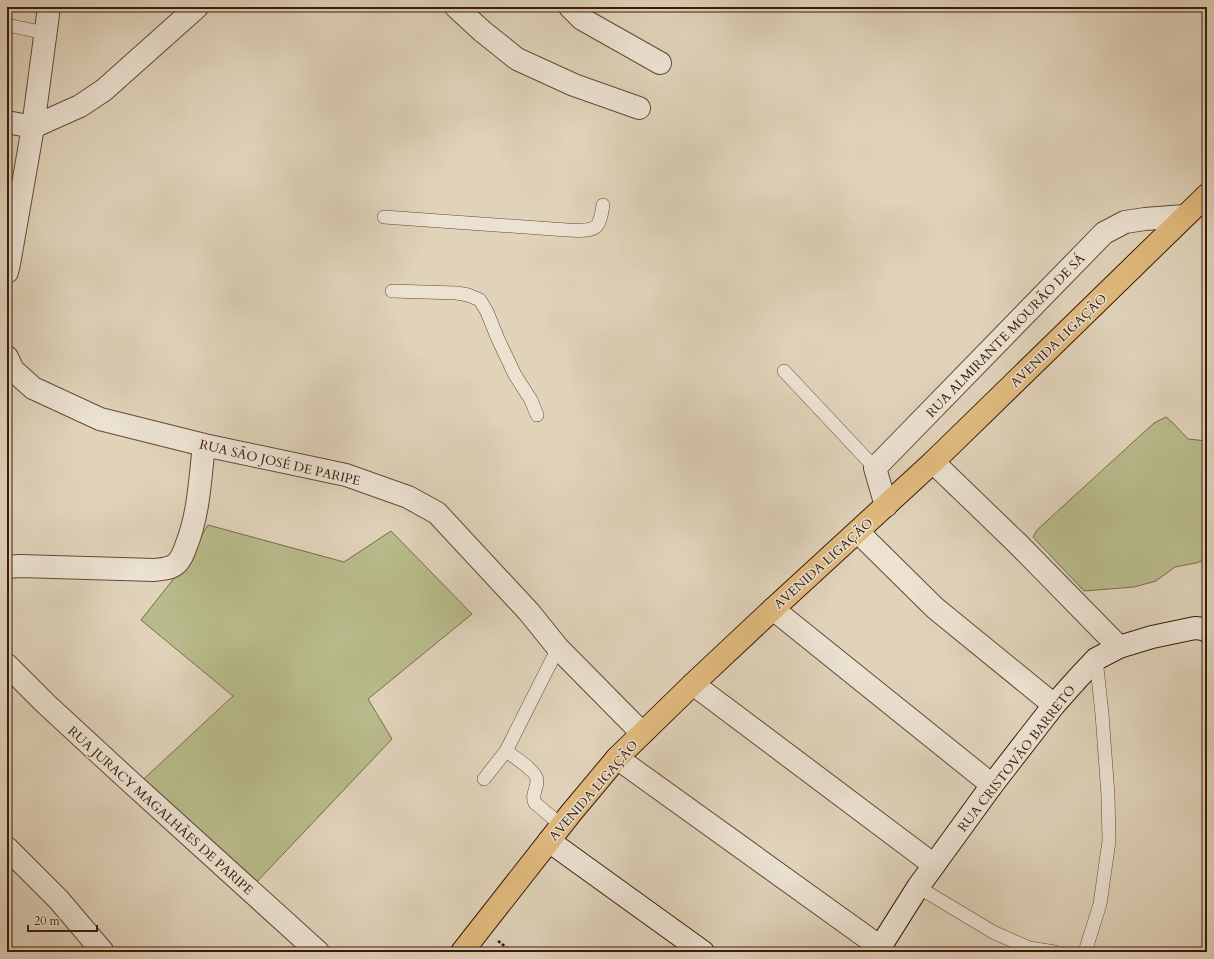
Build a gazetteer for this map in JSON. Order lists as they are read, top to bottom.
{
  "streets": {
    "main road": ["AVENIDA LIGAÇÃO"],
    "street": [
      "RUA ALMIRANTE MOURÃO DE SÁ",
      "RUA SÃO JOSÉ DE PARIPE",
      "RUA CRISTOVÃO BARRETO",
      "RUA JURACY MAGALHÃES DE PARIPE"
    ]
  },
  "crossings": [
    ["RUA ALMIRANTE MOURÃO DE SÁ", "AVENIDA LIGAÇÃO"],
    ["AVENIDA LIGAÇÃO", "RUA SÃO JOSÉ DE PARIPE"]
  ],
  "scale_bar": "20 m"
}
